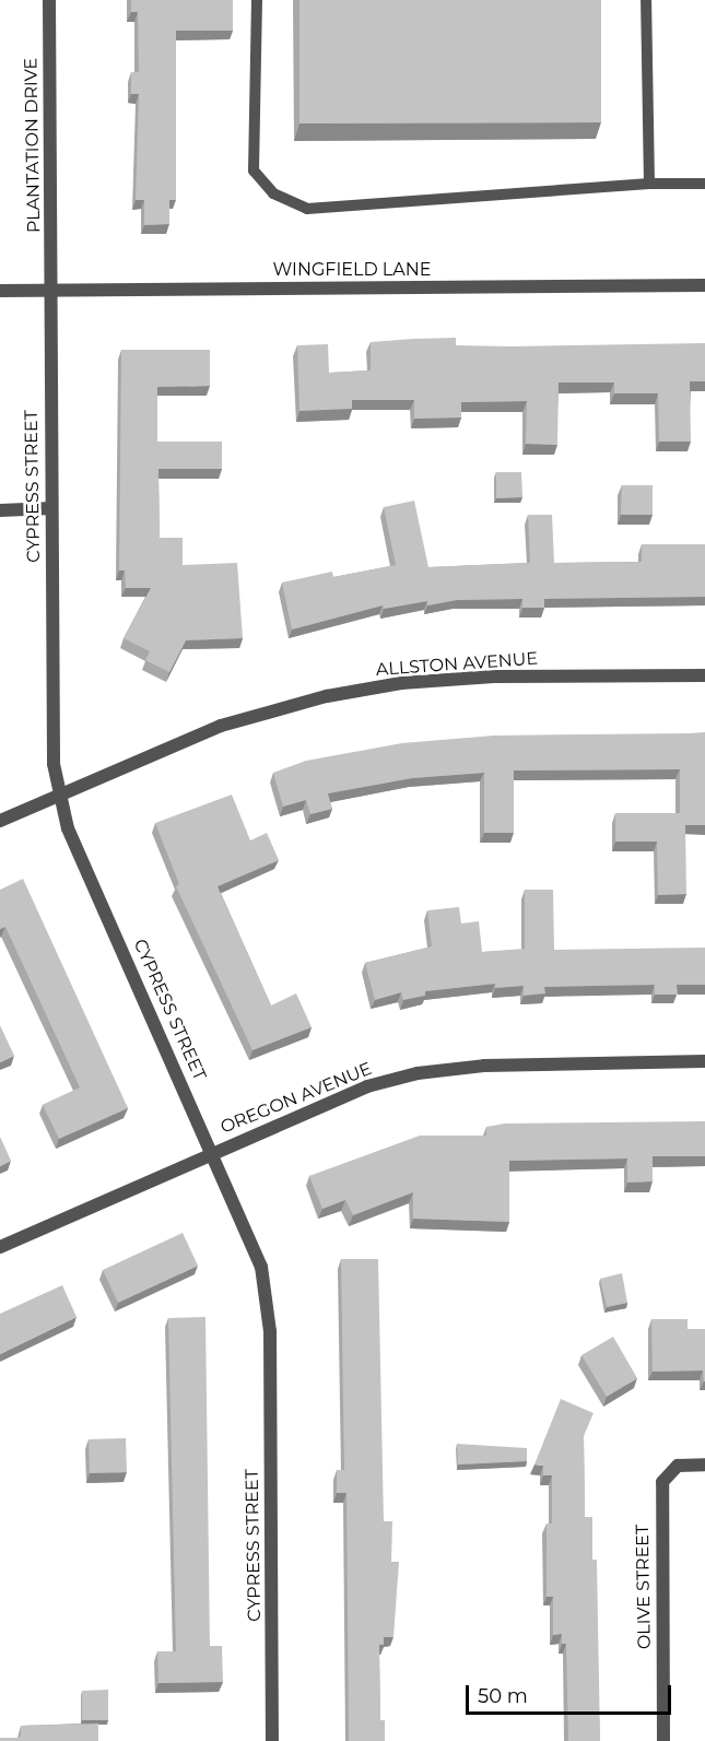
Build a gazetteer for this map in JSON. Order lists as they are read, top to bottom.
{
  "streets": {
    "street": [
      "PLANTATION DRIVE",
      "WINGFIELD LANE",
      "CYPRESS STREET",
      "ALLSTON AVENUE",
      "OREGON AVENUE",
      "OLIVE STREET"
    ]
  },
  "crossings": [
    ["PLANTATION DRIVE", "WINGFIELD LANE"],
    ["PLANTATION DRIVE", "CYPRESS STREET"],
    ["WINGFIELD LANE", "CYPRESS STREET"],
    ["CYPRESS STREET", "ALLSTON AVENUE"],
    ["CYPRESS STREET", "OREGON AVENUE"]
  ],
  "scale_bar": "50 m"
}
